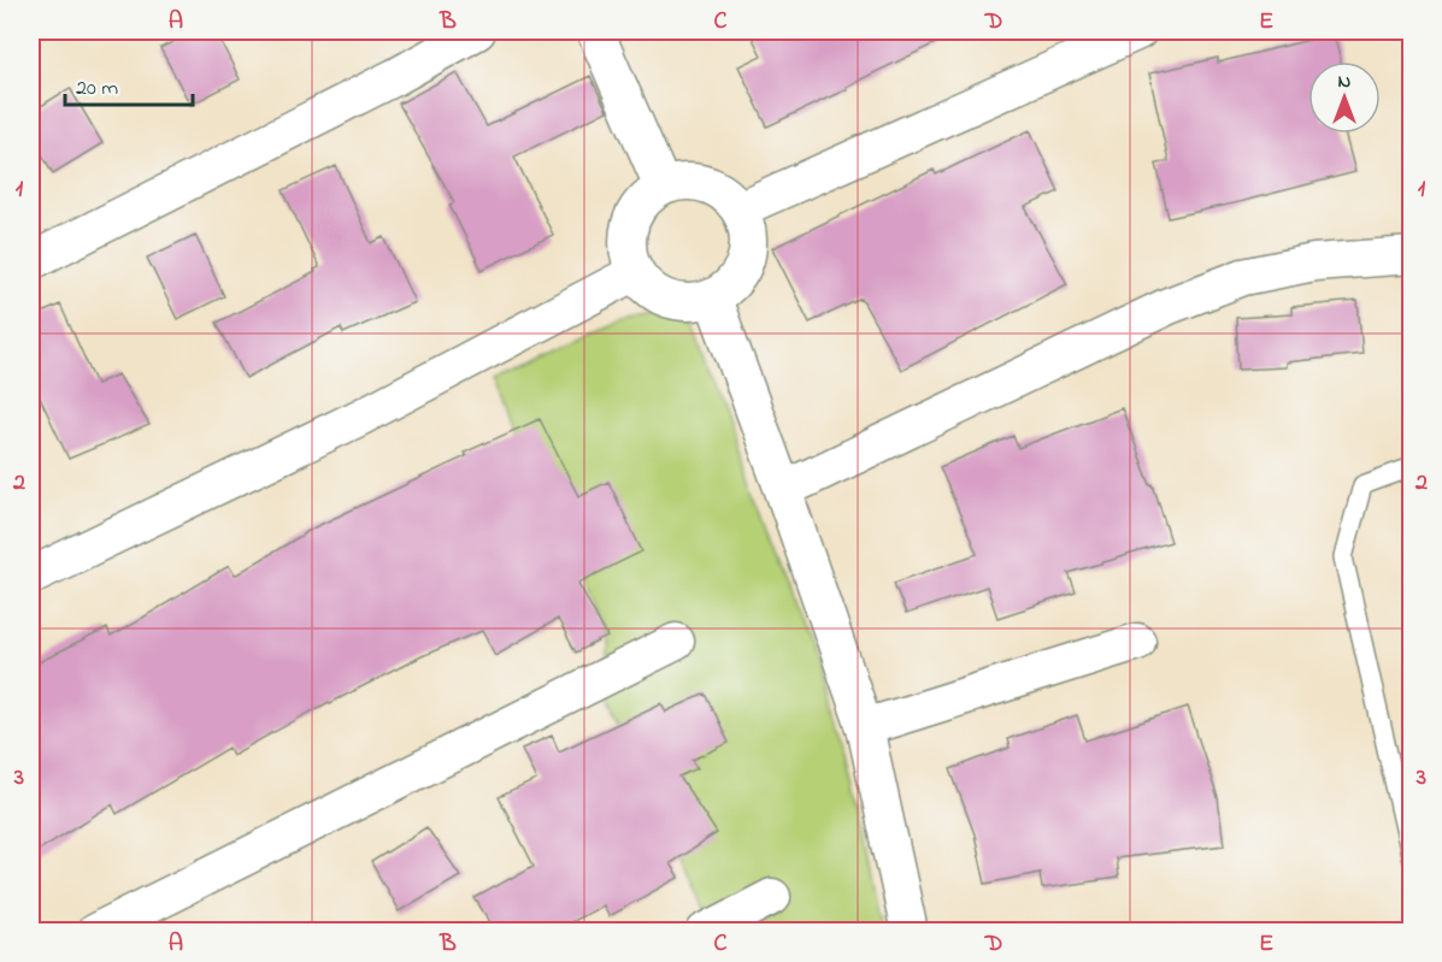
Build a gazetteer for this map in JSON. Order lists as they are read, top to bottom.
{
  "scale_bar": "20 m",
  "north": "top",
  "grid": {
    "columns": [
      "A",
      "B",
      "C",
      "D",
      "E"
    ],
    "rows": ["1", "2", "3"]
  }
}
